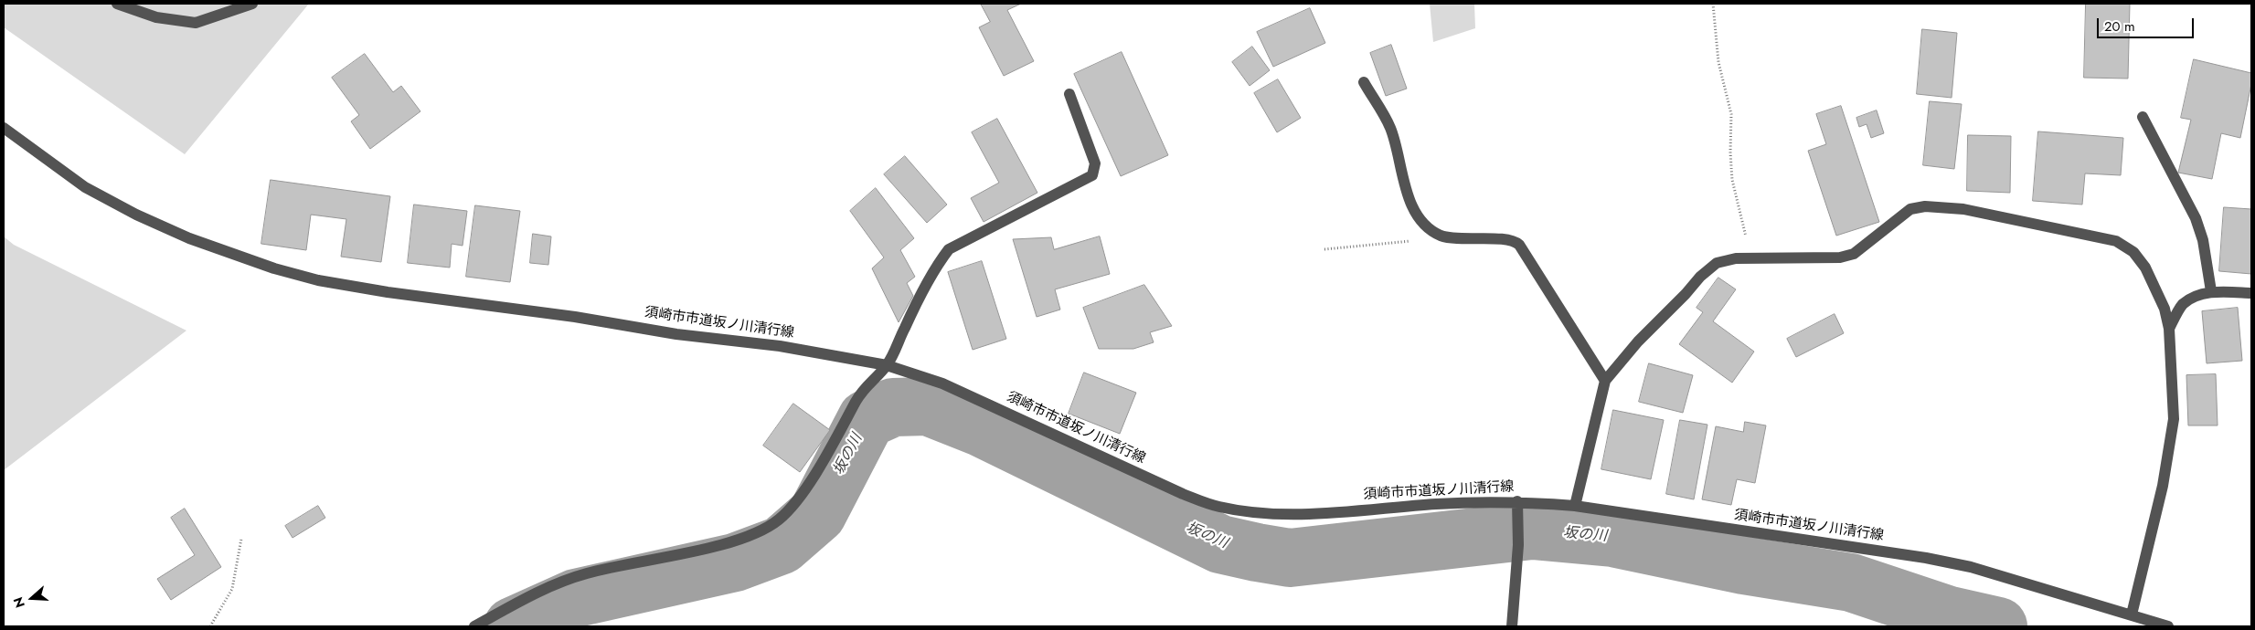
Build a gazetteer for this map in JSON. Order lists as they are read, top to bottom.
{
  "streets": {
    "street": ["須崎市市道坂ノ川清行線"]
  },
  "water": ["坂の川"],
  "scale_bar": "20 m",
  "north": "left"
}
